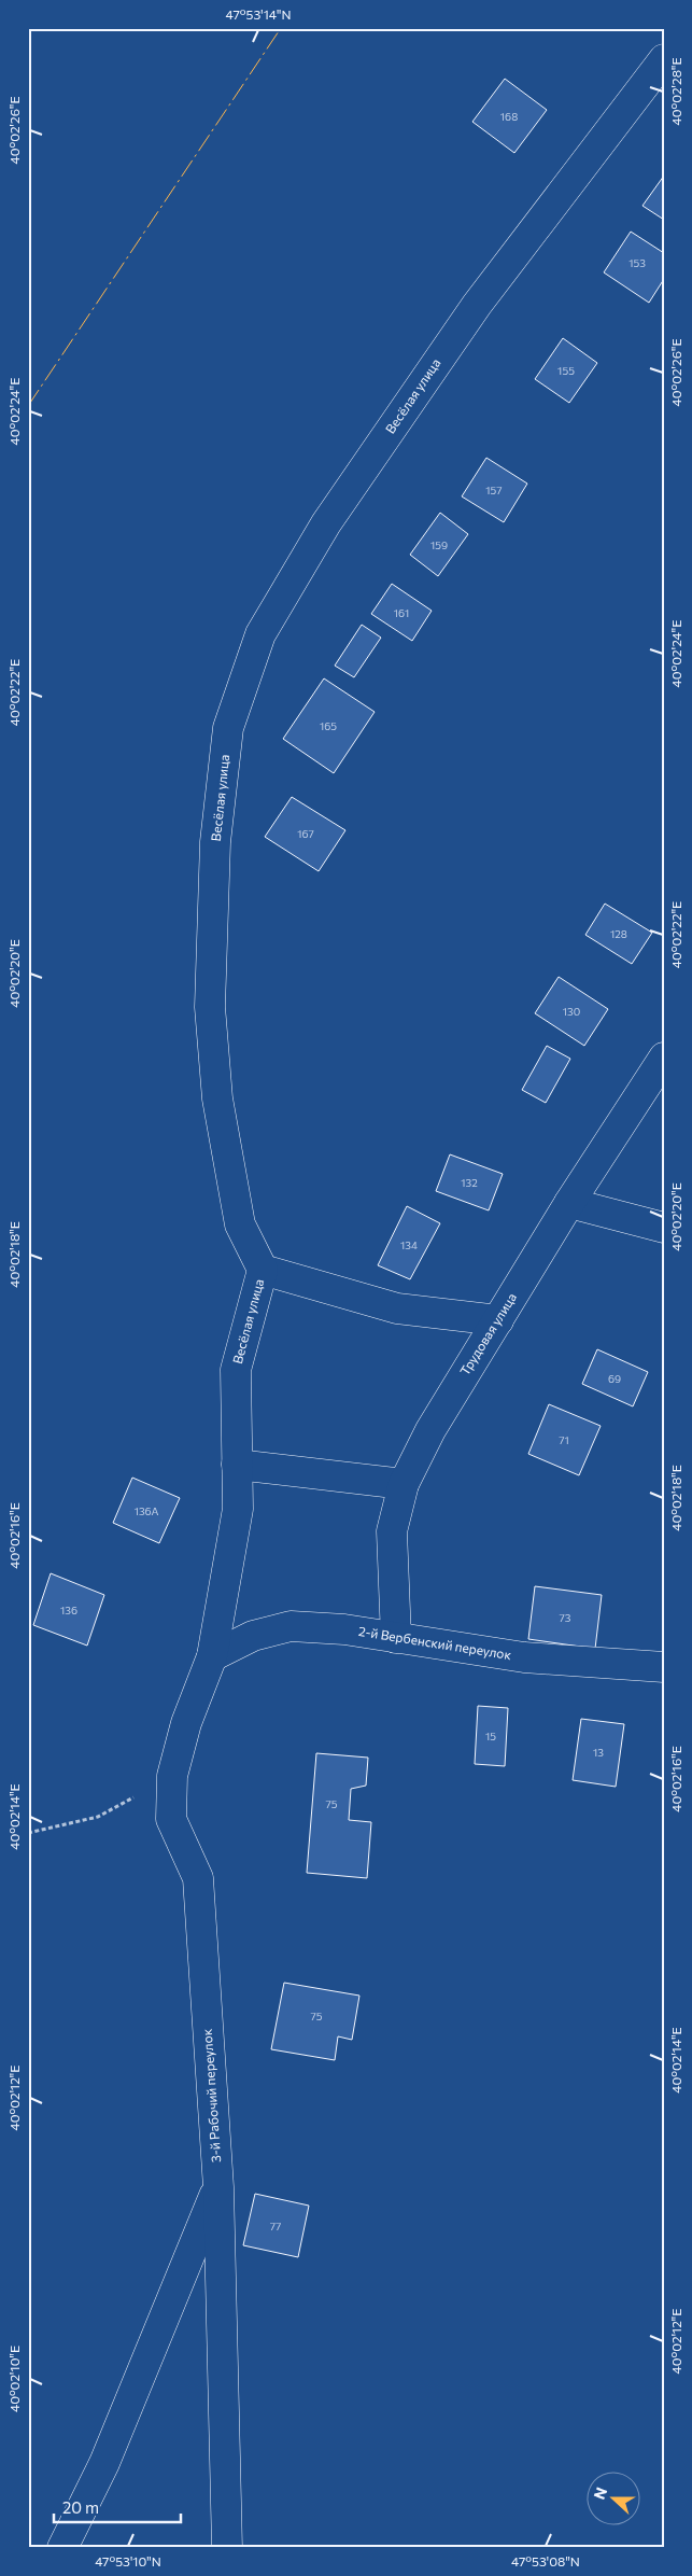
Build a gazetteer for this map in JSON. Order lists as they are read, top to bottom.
{
  "streets": {
    "street": [
      "Весёлая улица",
      "Трудовая улица",
      "2-й Вербенский переулок",
      "3-й Рабочий переулок"
    ]
  },
  "crossings": [
    ["Весёлая улица", "2-й Вербенский переулок"],
    ["Весёлая улица", "3-й Рабочий переулок"],
    ["Трудовая улица", "2-й Вербенский переулок"],
    ["2-й Вербенский переулок", "3-й Рабочий переулок"]
  ],
  "house_numbers": [
    "168",
    "153",
    "155",
    "157",
    "159",
    "161",
    "165",
    "167",
    "128",
    "130",
    "132",
    "134",
    "69",
    "71",
    "136А",
    "136",
    "73",
    "15",
    "13",
    "75",
    "75",
    "77"
  ],
  "scale_bar": "20 m",
  "north": "left",
  "coordinates": [
    "47°53'14\"N",
    "40°02'28\"E",
    "40°02'26\"E",
    "40°02'24\"E",
    "40°02'22\"E",
    "40°02'20\"E",
    "40°02'18\"E",
    "40°02'16\"E",
    "40°02'14\"E",
    "40°02'12\"E",
    "40°02'10\"E",
    "47°53'10\"N",
    "47°53'08\"N"
  ]
}
